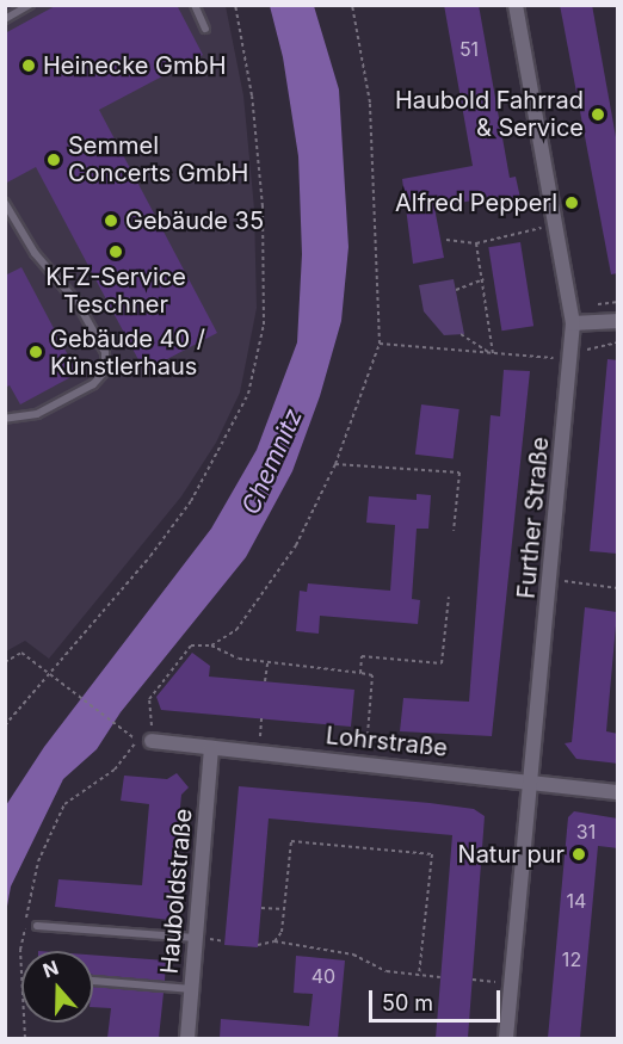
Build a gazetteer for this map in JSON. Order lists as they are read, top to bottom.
{
  "streets": {
    "street": ["Further Straße", "Lohrstraße", "Hauboldstraße"]
  },
  "crossings": [
    ["Further Straße", "Lohrstraße"],
    ["Lohrstraße", "Hauboldstraße"]
  ],
  "water": ["Chemnitz"],
  "places": [
    "Heinecke GmbH",
    "Haubold Fahrrad & Service",
    "Semmel Concerts GmbH",
    "Alfred Pepperl",
    "Gebäude 35",
    "KFZ-Service Teschner",
    "Gebäude 40 / Künstlerhaus",
    "Natur pur"
  ],
  "house_numbers": [
    "51",
    "31",
    "14",
    "12",
    "40"
  ],
  "scale_bar": "50 m",
  "north": "top"
}
